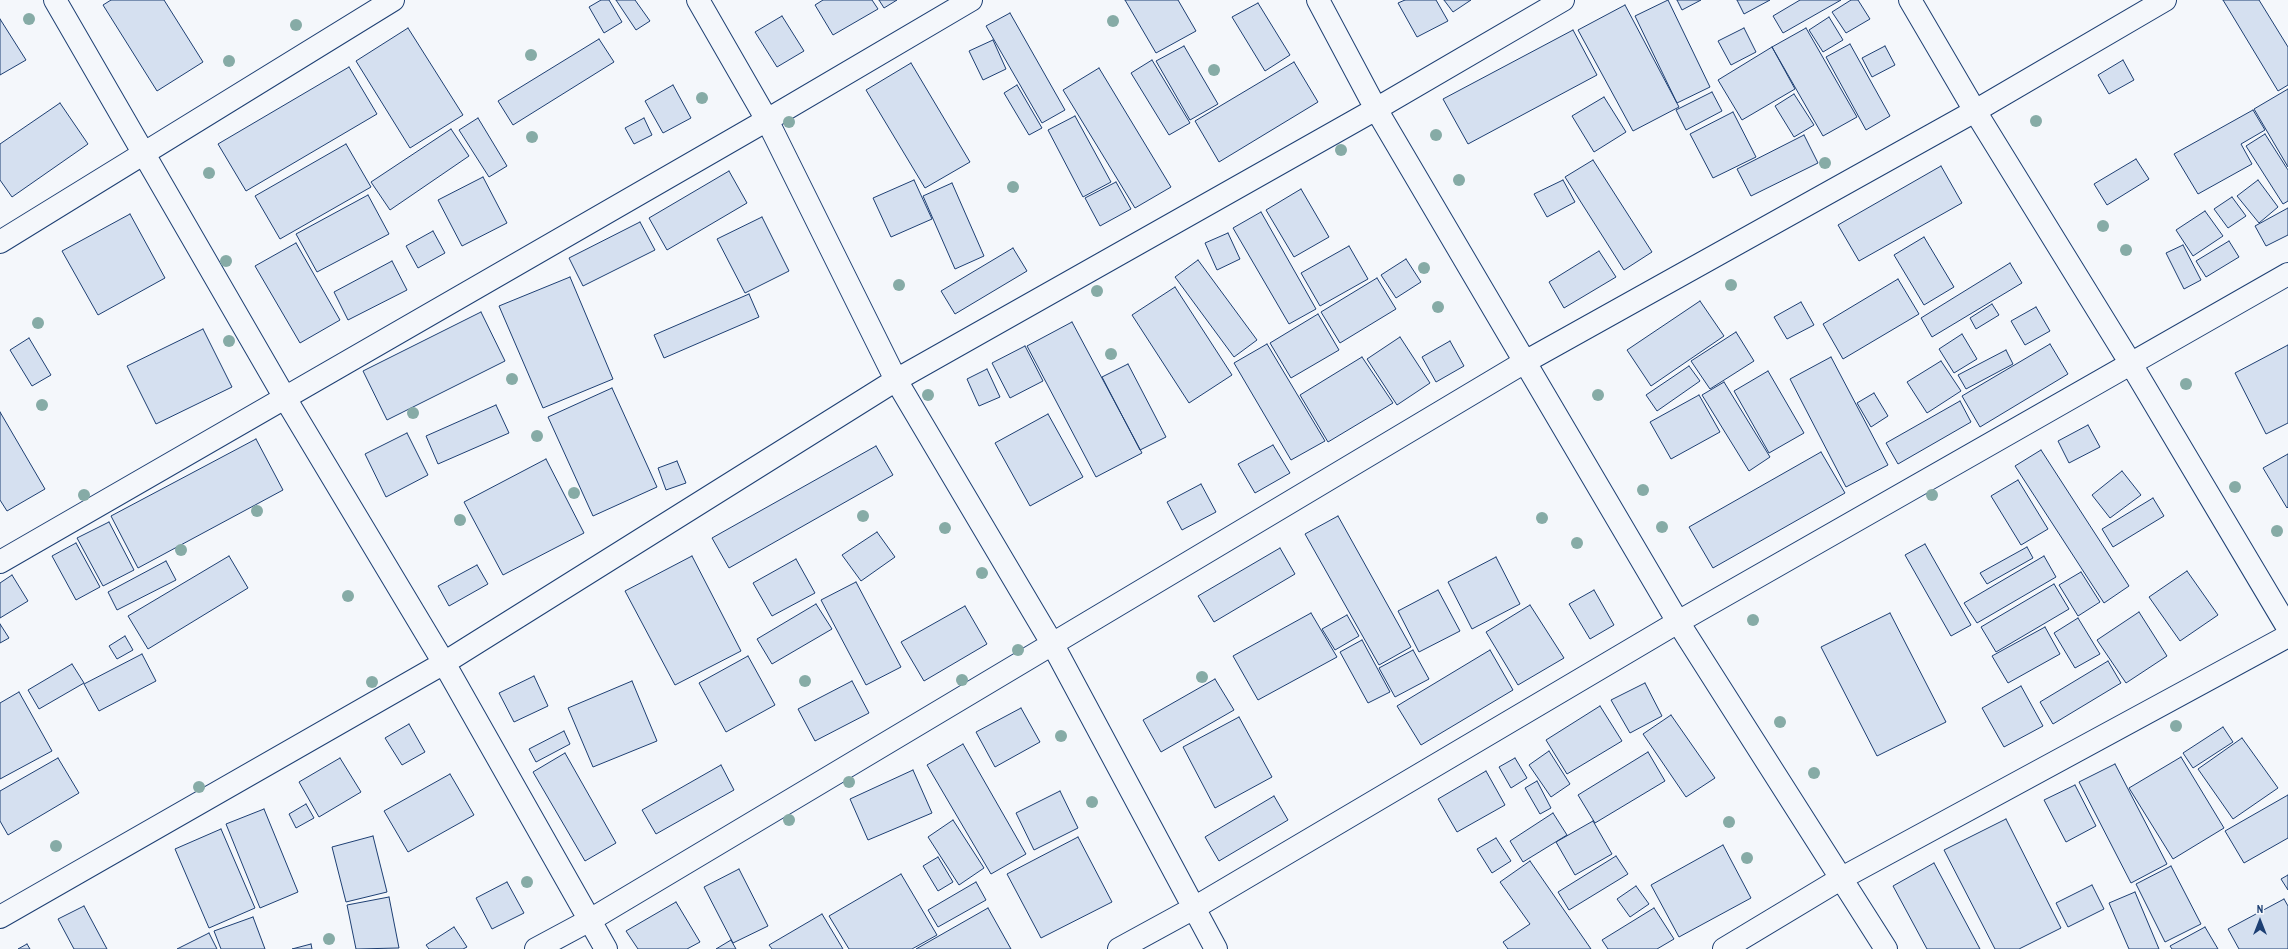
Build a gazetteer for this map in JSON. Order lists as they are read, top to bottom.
{
  "north": "top"
}
